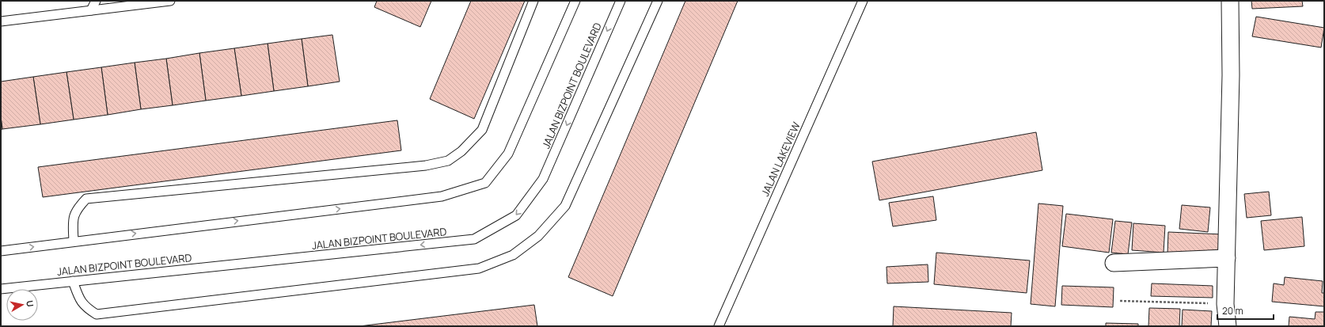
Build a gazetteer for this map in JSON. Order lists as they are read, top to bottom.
{
  "streets": {
    "lane": ["JALAN BIZPOINT BOULEVARD", "JALAN LAKEVIEW"]
  },
  "one_way": ["JALAN BIZPOINT BOULEVARD"],
  "scale_bar": "20 m",
  "north": "right"
}
